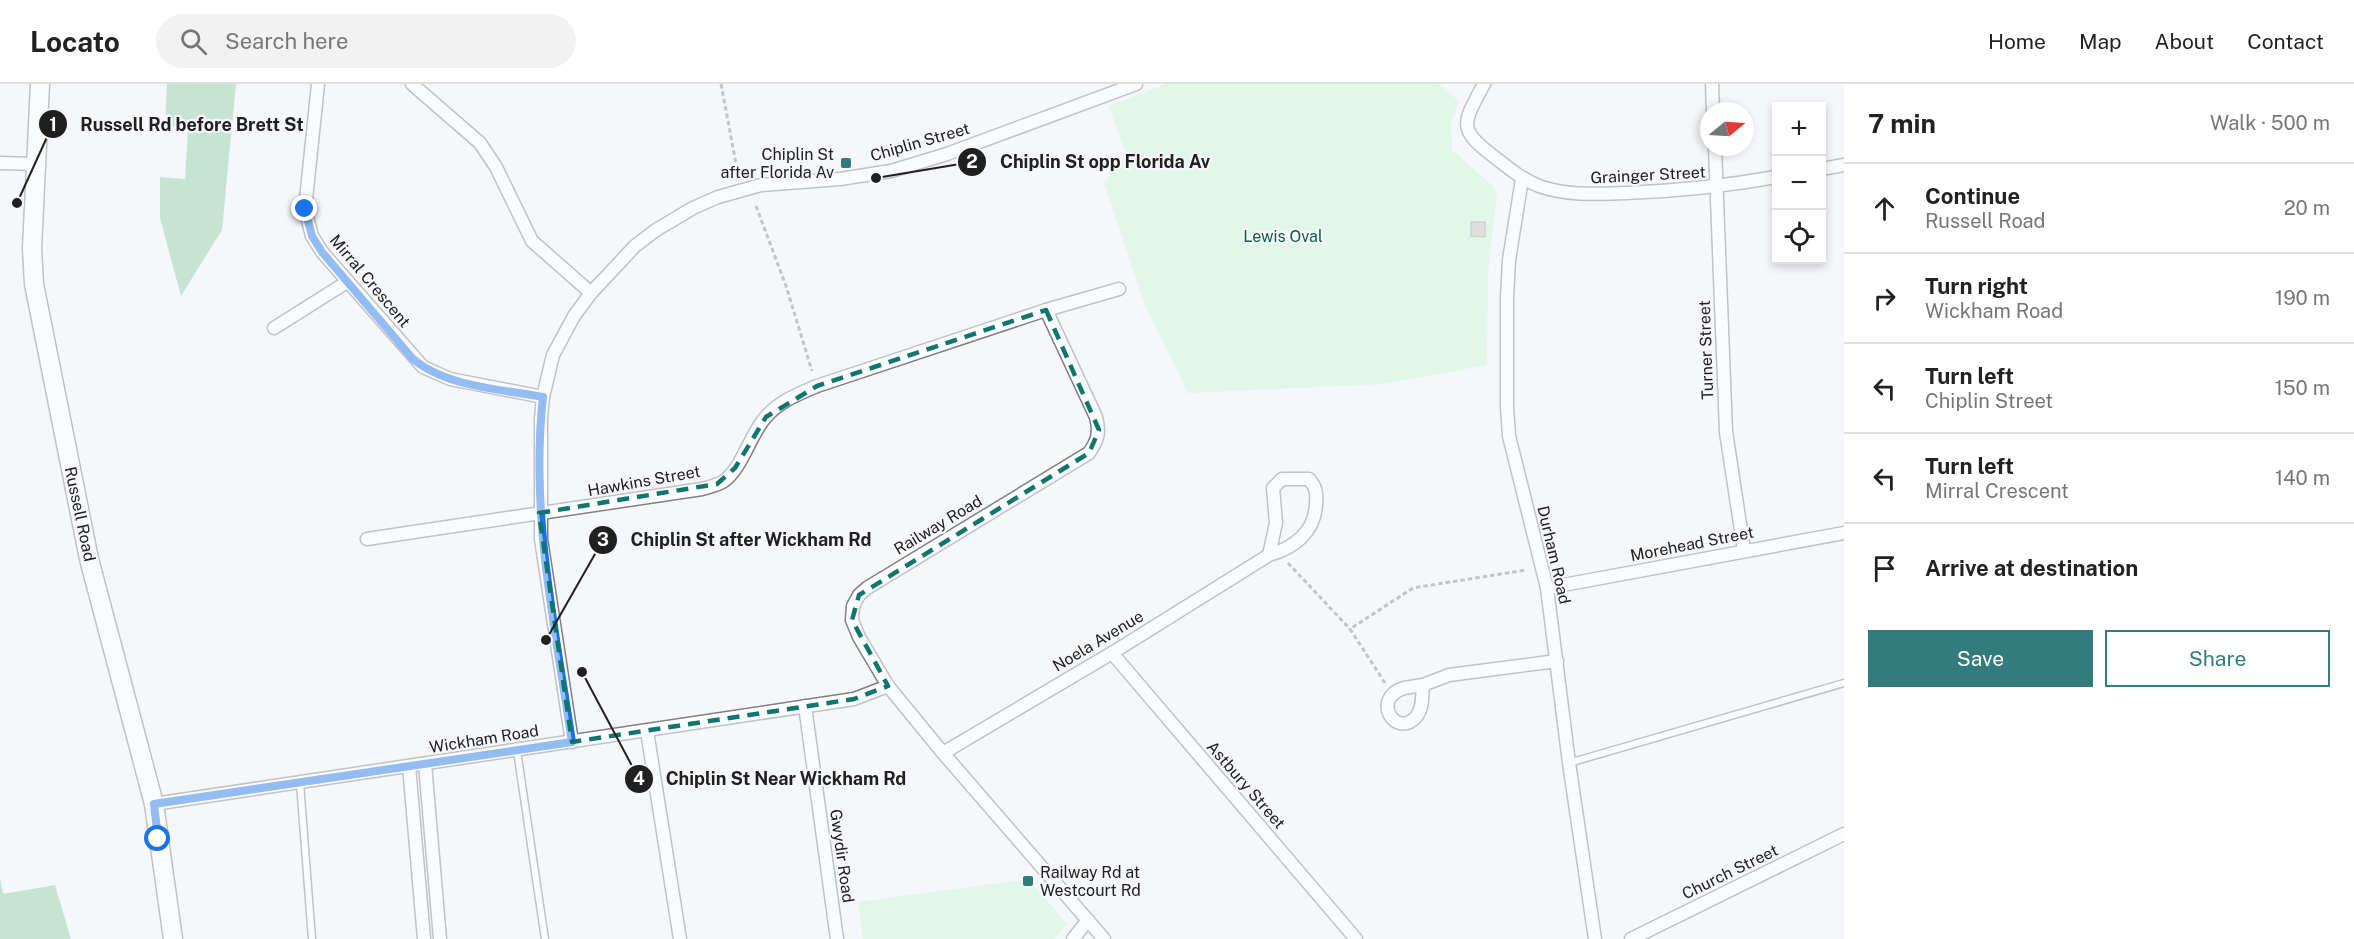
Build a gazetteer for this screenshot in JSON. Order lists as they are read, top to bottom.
{
  "streets": {
    "main road": ["Russell Road"],
    "street": [
      "Chiplin Street",
      "Grainger Street",
      "Mirral Crescent",
      "Turner Street",
      "Hawkins Street",
      "Railway Road",
      "Morehead Street",
      "Durham Road",
      "Noela Avenue",
      "Wickham Road",
      "Astbury Street",
      "Gwydir Road",
      "Church Street"
    ]
  },
  "crossings": [
    ["Chiplin Street", "Mirral Crescent"],
    ["Chiplin Street", "Hawkins Street"],
    ["Chiplin Street", "Wickham Road"],
    ["Grainger Street", "Turner Street"],
    ["Grainger Street", "Durham Road"],
    ["Turner Street", "Morehead Street"],
    ["Hawkins Street", "Railway Road"],
    ["Russell Road", "Wickham Road"],
    ["Railway Road", "Noela Avenue"],
    ["Railway Road", "Wickham Road"],
    ["Morehead Street", "Durham Road"],
    ["Noela Avenue", "Astbury Street"],
    ["Wickham Road", "Gwydir Road"]
  ],
  "parks": ["Lewis Oval"],
  "places": {
    "transit": ["Chiplin St after Florida Av", "Railway Rd at Westcourt Rd"],
    "other": [
      "Chiplin St opp Florida Av",
      "Russell Rd before Brett St",
      "Chiplin St after Wickham Rd",
      "Chiplin St Near Wickham Rd"
    ]
  },
  "north": "right",
  "page": {
    "header": "Locato",
    "search": "Search here",
    "nav": [
      "Home",
      "Map",
      "About",
      "Contact"
    ],
    "heading": ["7 min", "Walk · 500 m"],
    "map_buttons": ["+", "−"],
    "list": [
      ["Continue", "Russell Road", "20 m"],
      ["Turn right", "Wickham Road", "190 m"],
      ["Turn left", "Chiplin Street", "150 m"],
      ["Turn left", "Mirral Crescent", "140 m"],
      "Arrive at destination"
    ],
    "buttons": ["Save", "Share"]
  }
}
